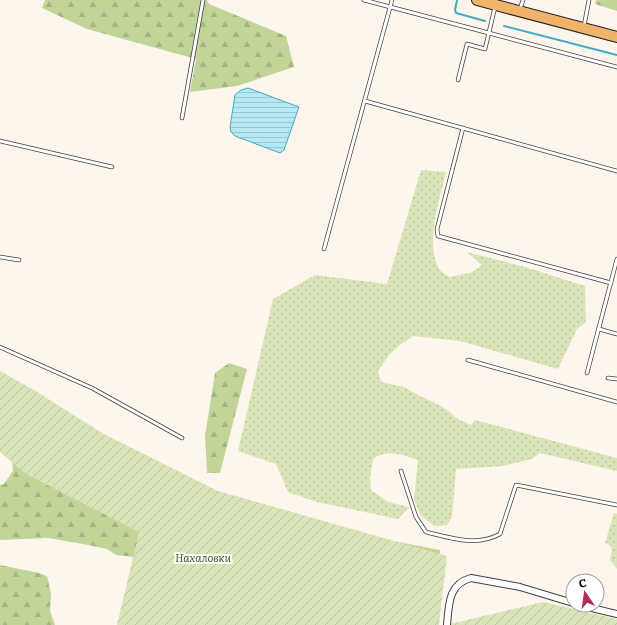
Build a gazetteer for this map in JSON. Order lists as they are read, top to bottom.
{
  "parks": ["Нахаловки"],
  "north": "top"
}
